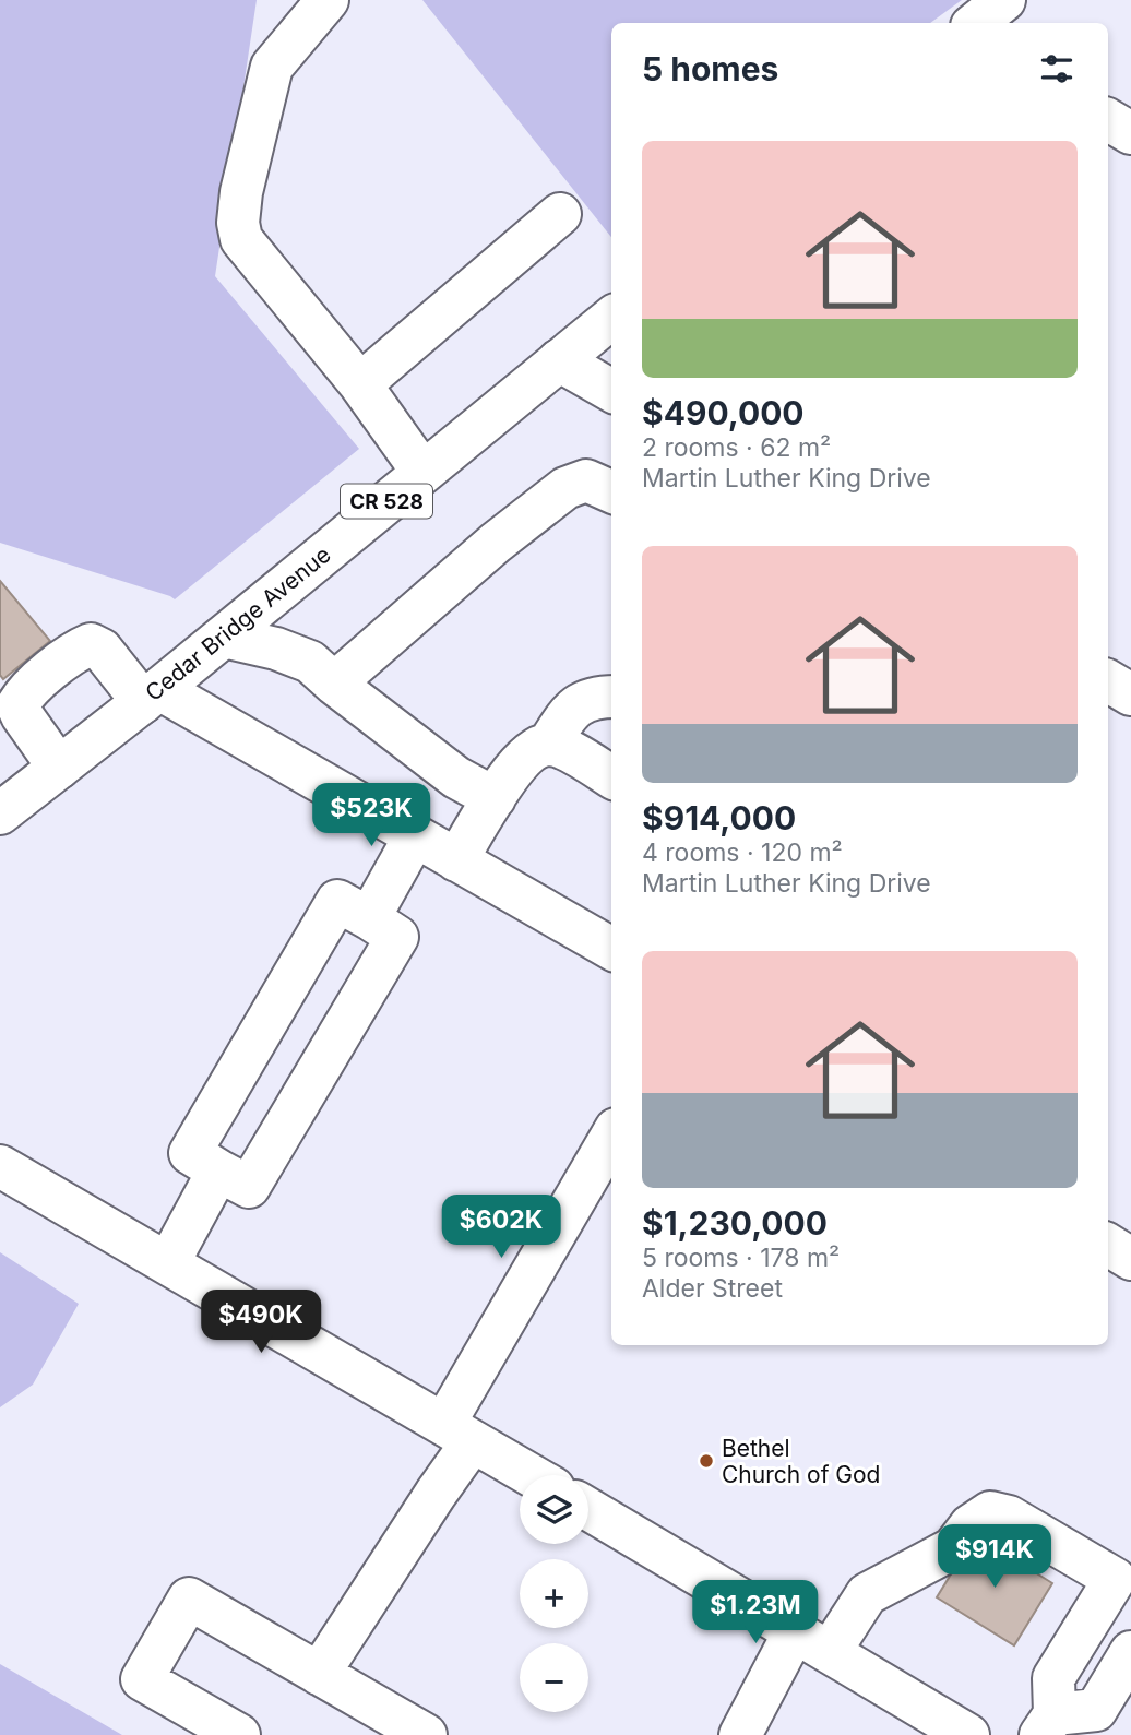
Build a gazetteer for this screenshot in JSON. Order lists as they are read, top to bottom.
{
  "streets": {
    "street": ["CR 528", "Cedar Bridge Avenue"]
  },
  "places": ["Bethel Church of God"],
  "page": {
    "heading": "5 homes",
    "list": [
      {
        "name": "$490,000",
        "note": "2 rooms · 62 m² · Martin Luther King Drive"
      },
      {
        "name": "$914,000",
        "note": "4 rooms · 120 m² · Martin Luther King Drive"
      },
      {
        "name": "$1,230,000",
        "note": "5 rooms · 178 m² · Alder Street"
      }
    ],
    "price": [
      "$523K",
      "$602K",
      "$490K",
      "$914K",
      "$1.23M"
    ],
    "map_buttons": ["+", "−"]
  }
}
